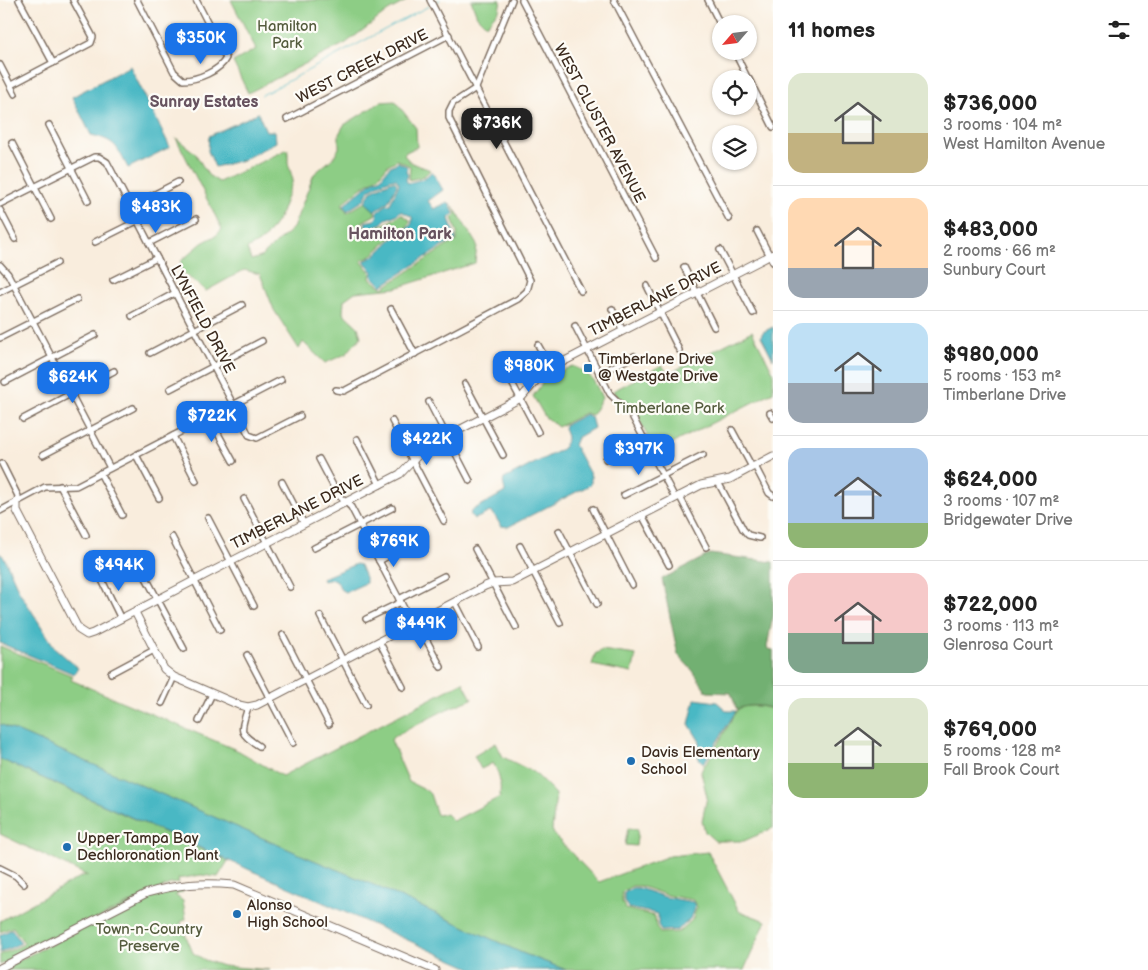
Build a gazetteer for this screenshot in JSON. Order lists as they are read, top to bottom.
{
  "streets": {
    "street": [
      "WEST CREEK DRIVE",
      "WEST CLUSTER AVENUE",
      "TIMBERLANE DRIVE",
      "LYNFIELD DRIVE"
    ]
  },
  "districts": ["Sunray Estates", "Hamilton Park"],
  "parks": ["Hamilton Park", "Timberlane Park", "Town-n-Country Preserve"],
  "places": {
    "transit": ["Timberlane Drive @ Westgate Drive"],
    "other": ["Davis Elementary School", "Upper Tampa Bay Dechloronation Plant", "Alonso High School"]
  },
  "north": "bottom left",
  "page": {
    "heading": "11 homes",
    "price": [
      "$350K",
      "$736K",
      "$483K",
      "$980K",
      "$624K",
      "$722K",
      "$422K",
      "$397K",
      "$769K",
      "$494K",
      "$449K"
    ],
    "list": [
      {
        "name": "$736,000",
        "note": "3 rooms · 104 m² · West Hamilton Avenue"
      },
      {
        "name": "$483,000",
        "note": "2 rooms · 66 m² · Sunbury Court"
      },
      {
        "name": "$980,000",
        "note": "5 rooms · 153 m² · Timberlane Drive"
      },
      {
        "name": "$624,000",
        "note": "3 rooms · 107 m² · Bridgewater Drive"
      },
      {
        "name": "$722,000",
        "note": "3 rooms · 113 m² · Glenrosa Court"
      },
      {
        "name": "$769,000",
        "note": "5 rooms · 128 m² · Fall Brook Court"
      }
    ]
  }
}
